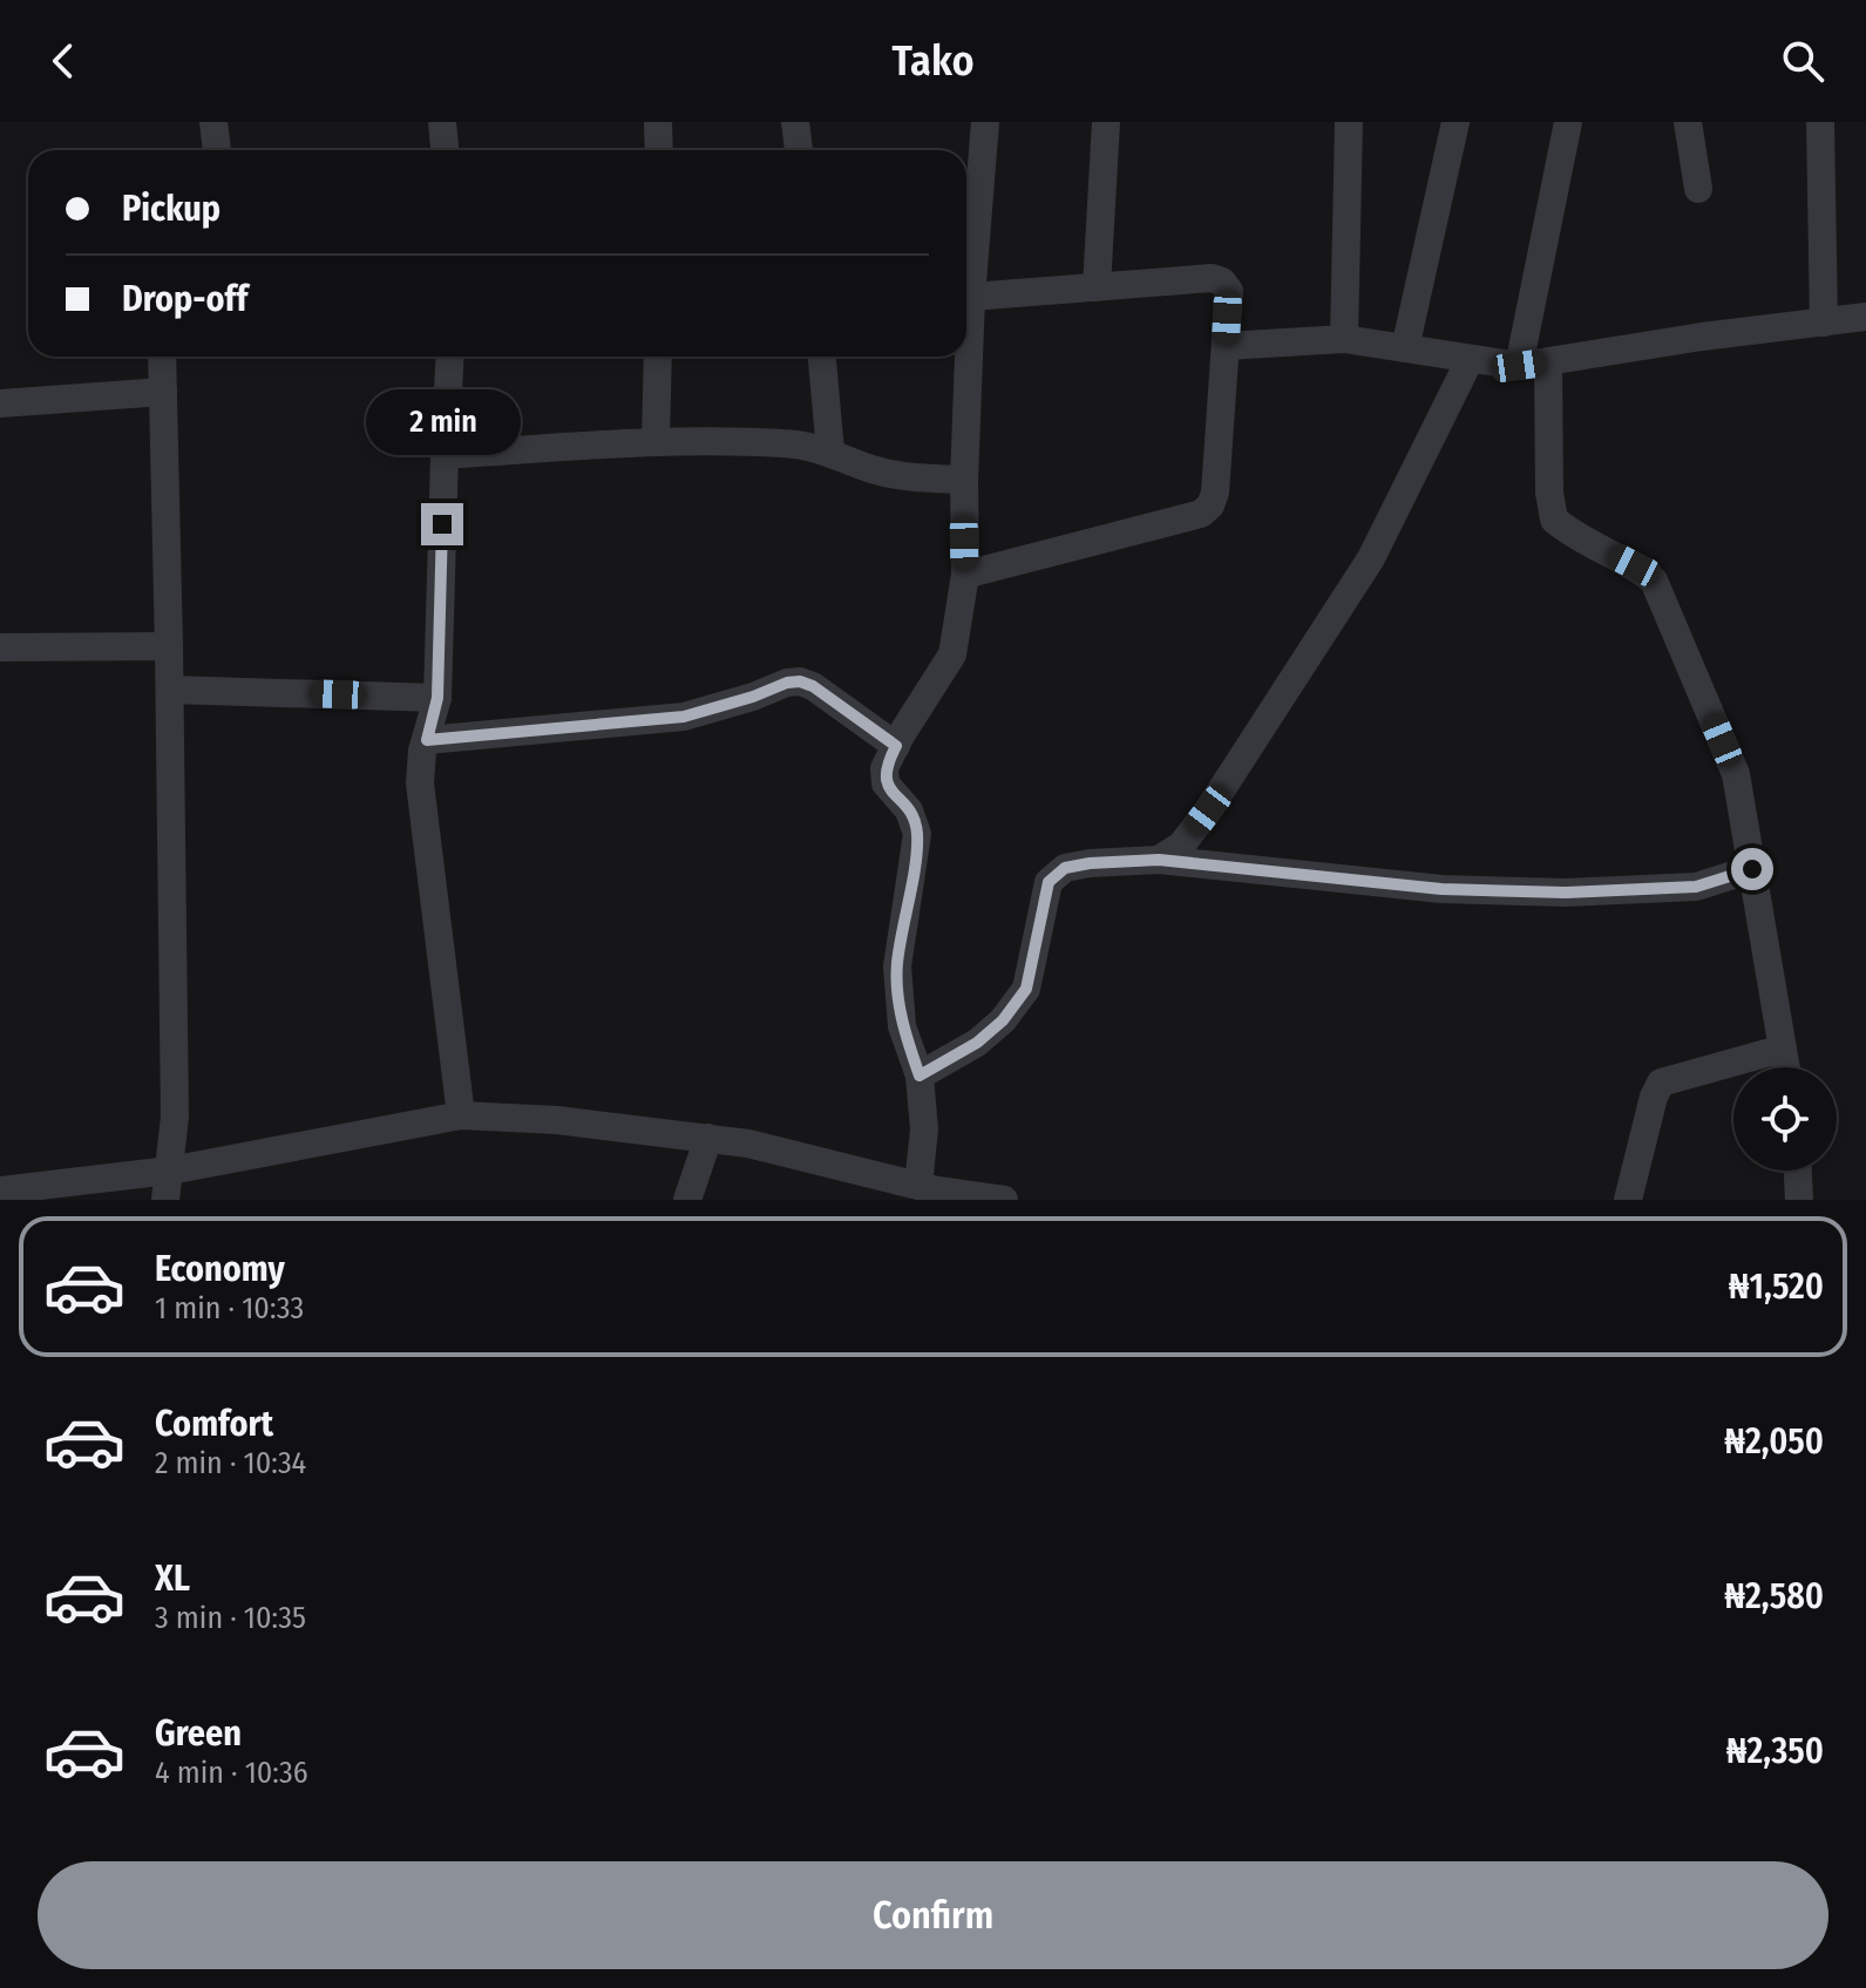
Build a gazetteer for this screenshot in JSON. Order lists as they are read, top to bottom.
{
  "page": {
    "header": "Tako",
    "banner": ["Pickup", "Drop-off"],
    "bubble": "2 min",
    "list": [
      {
        "name": "Economy",
        "note": "1 min · 10:33",
        "value": "₦1,520"
      },
      {
        "name": "Comfort",
        "note": "2 min · 10:34",
        "value": "₦2,050"
      },
      {
        "name": "XL",
        "note": "3 min · 10:35",
        "value": "₦2,580"
      },
      {
        "name": "Green",
        "note": "4 min · 10:36",
        "value": "₦2,350"
      }
    ],
    "buttons": "Confirm"
  }
}
